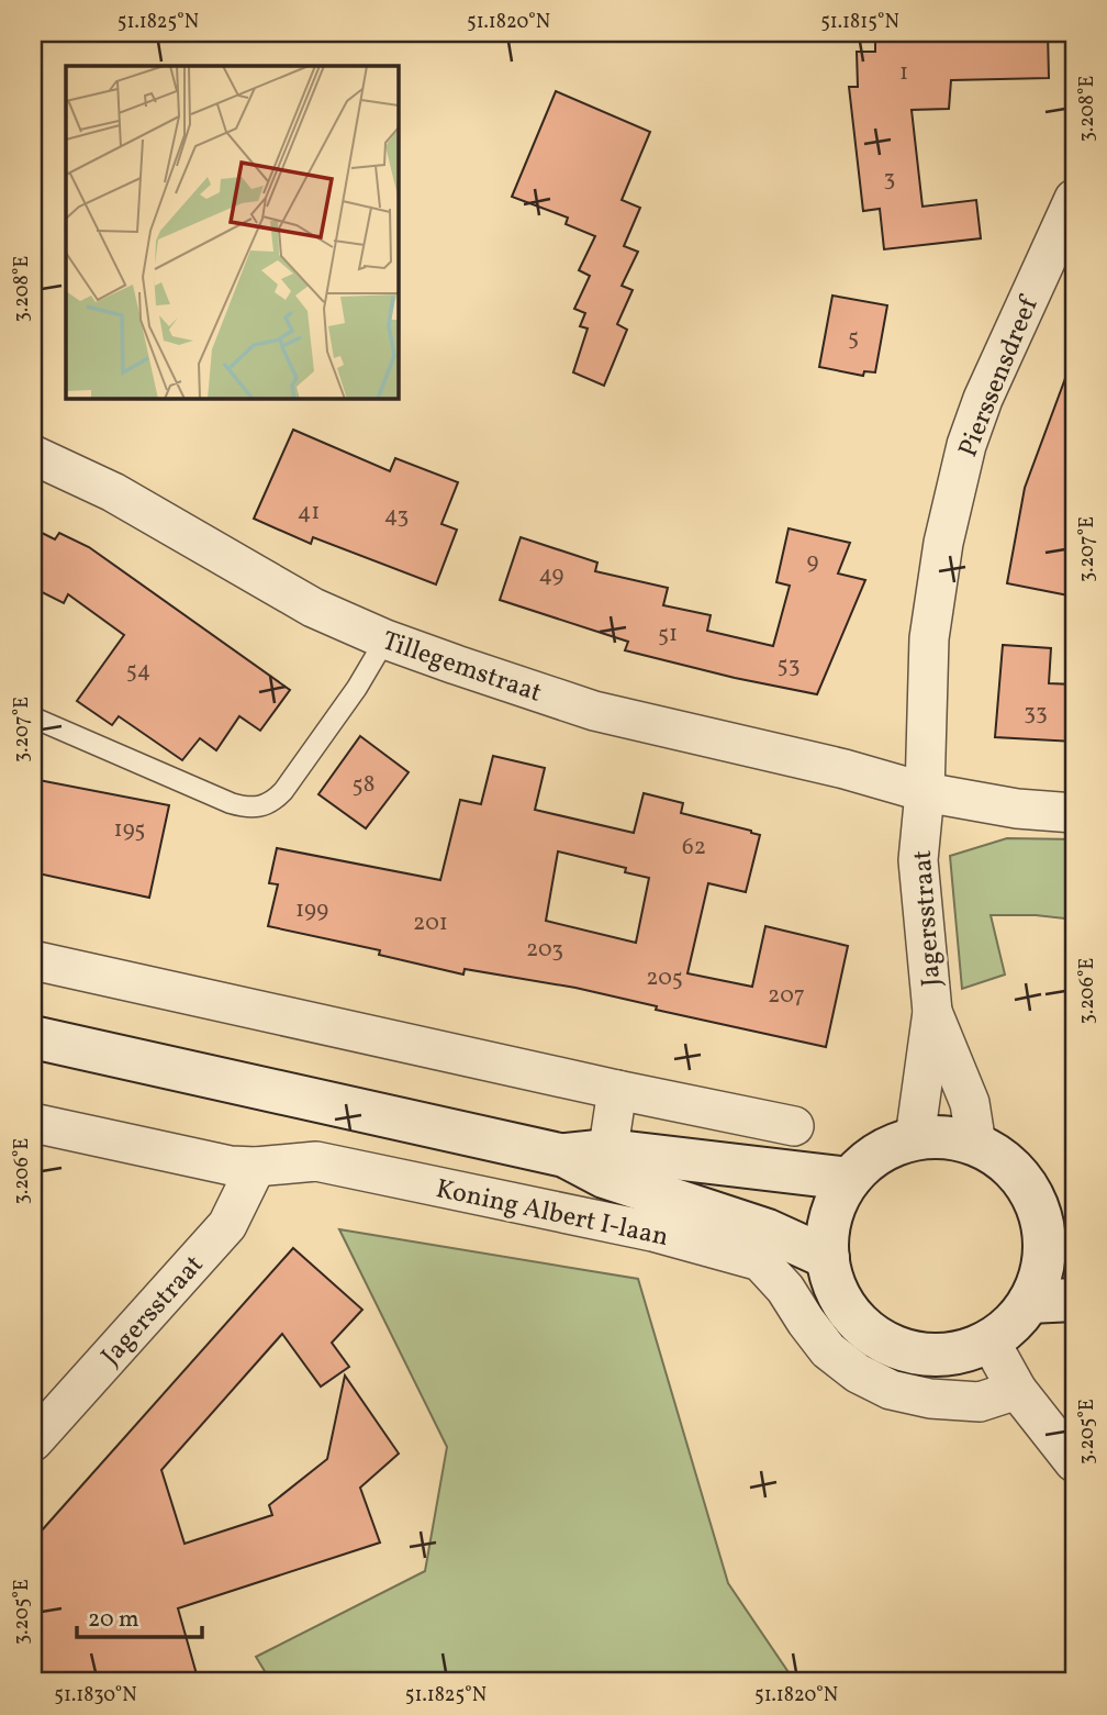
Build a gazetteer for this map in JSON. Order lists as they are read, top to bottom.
{
  "streets": {
    "main road": ["Koning Albert I-laan"],
    "street": ["Pierssensdreef", "Tillegemstraat", "Jagersstraat"]
  },
  "crossings": [
    ["Pierssensdreef", "Tillegemstraat"],
    ["Pierssensdreef", "Jagersstraat"],
    ["Tillegemstraat", "Jagersstraat"],
    ["Jagersstraat", "Koning Albert I-laan"]
  ],
  "house_numbers": [
    "1",
    "3",
    "5",
    "41",
    "43",
    "9",
    "49",
    "51",
    "53",
    "54",
    "33",
    "58",
    "195",
    "62",
    "199",
    "201",
    "203",
    "205",
    "207"
  ],
  "scale_bar": "20 m",
  "coordinates": [
    "51.1825°N",
    "51.1820°N",
    "51.1815°N",
    "3.208°E",
    "3.207°E",
    "3.206°E",
    "3.205°E",
    "51.1830°N"
  ]
}
